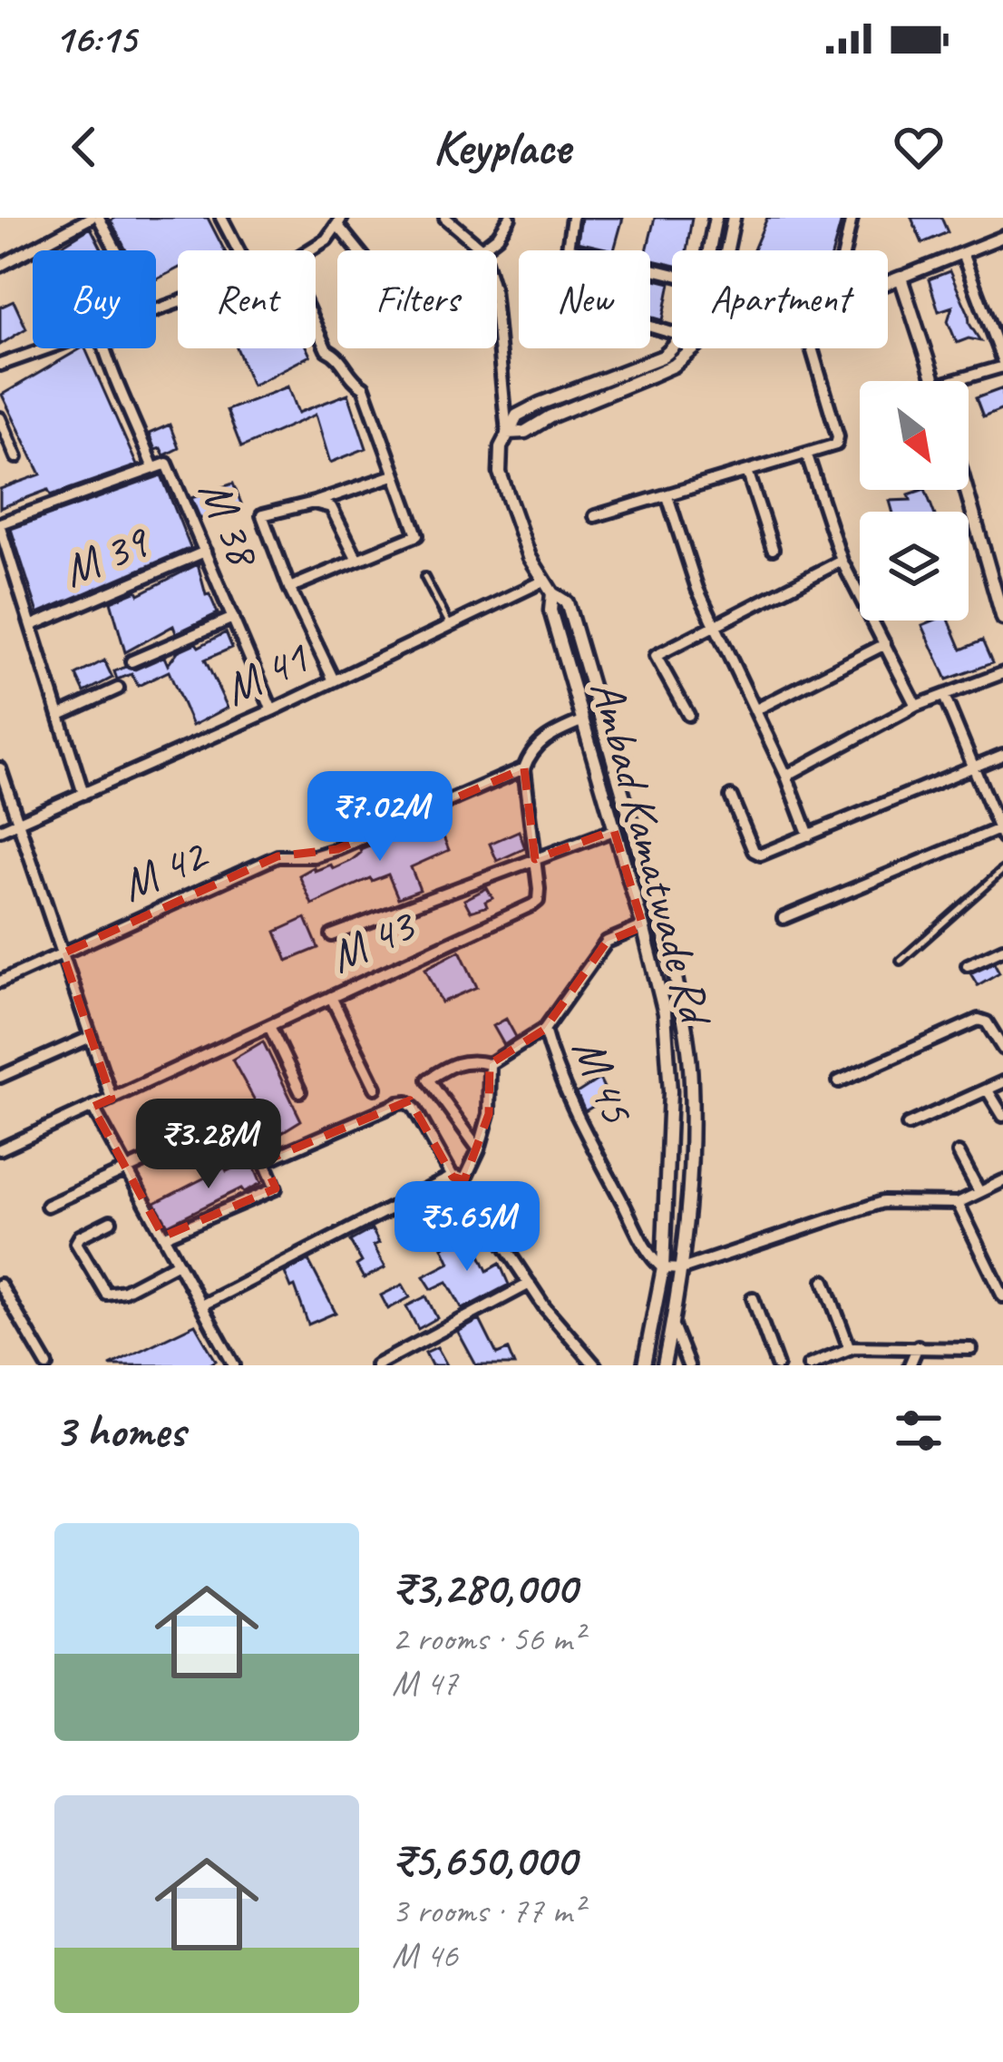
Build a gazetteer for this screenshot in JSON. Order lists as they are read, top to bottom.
{
  "streets": {
    "street": [
      "M 38",
      "M 39",
      "M 41",
      "Ambad Kamatwade Rd",
      "M 42",
      "M 43",
      "M 45"
    ]
  },
  "crossings": [
    ["M 38", "M 39"],
    ["M 38", "M 41"],
    ["M 41", "Ambad Kamatwade Rd"],
    ["Ambad Kamatwade Rd", "M 42"],
    ["Ambad Kamatwade Rd", "M 45"],
    ["M 42", "M 43"]
  ],
  "north": "bottom right",
  "page": {
    "status": "16:15",
    "header": "Keyplace",
    "chip": [
      "Buy",
      "Rent",
      "Filters",
      "New",
      "Apartment"
    ],
    "price": ["₹7.02M", "₹3.28M", "₹5.65M"],
    "heading": "3 homes",
    "list": [
      {
        "name": "₹3,280,000",
        "note": "2 rooms · 56 m² · M 47"
      },
      {
        "name": "₹5,650,000",
        "note": "3 rooms · 77 m² · M 46"
      }
    ]
  }
}
